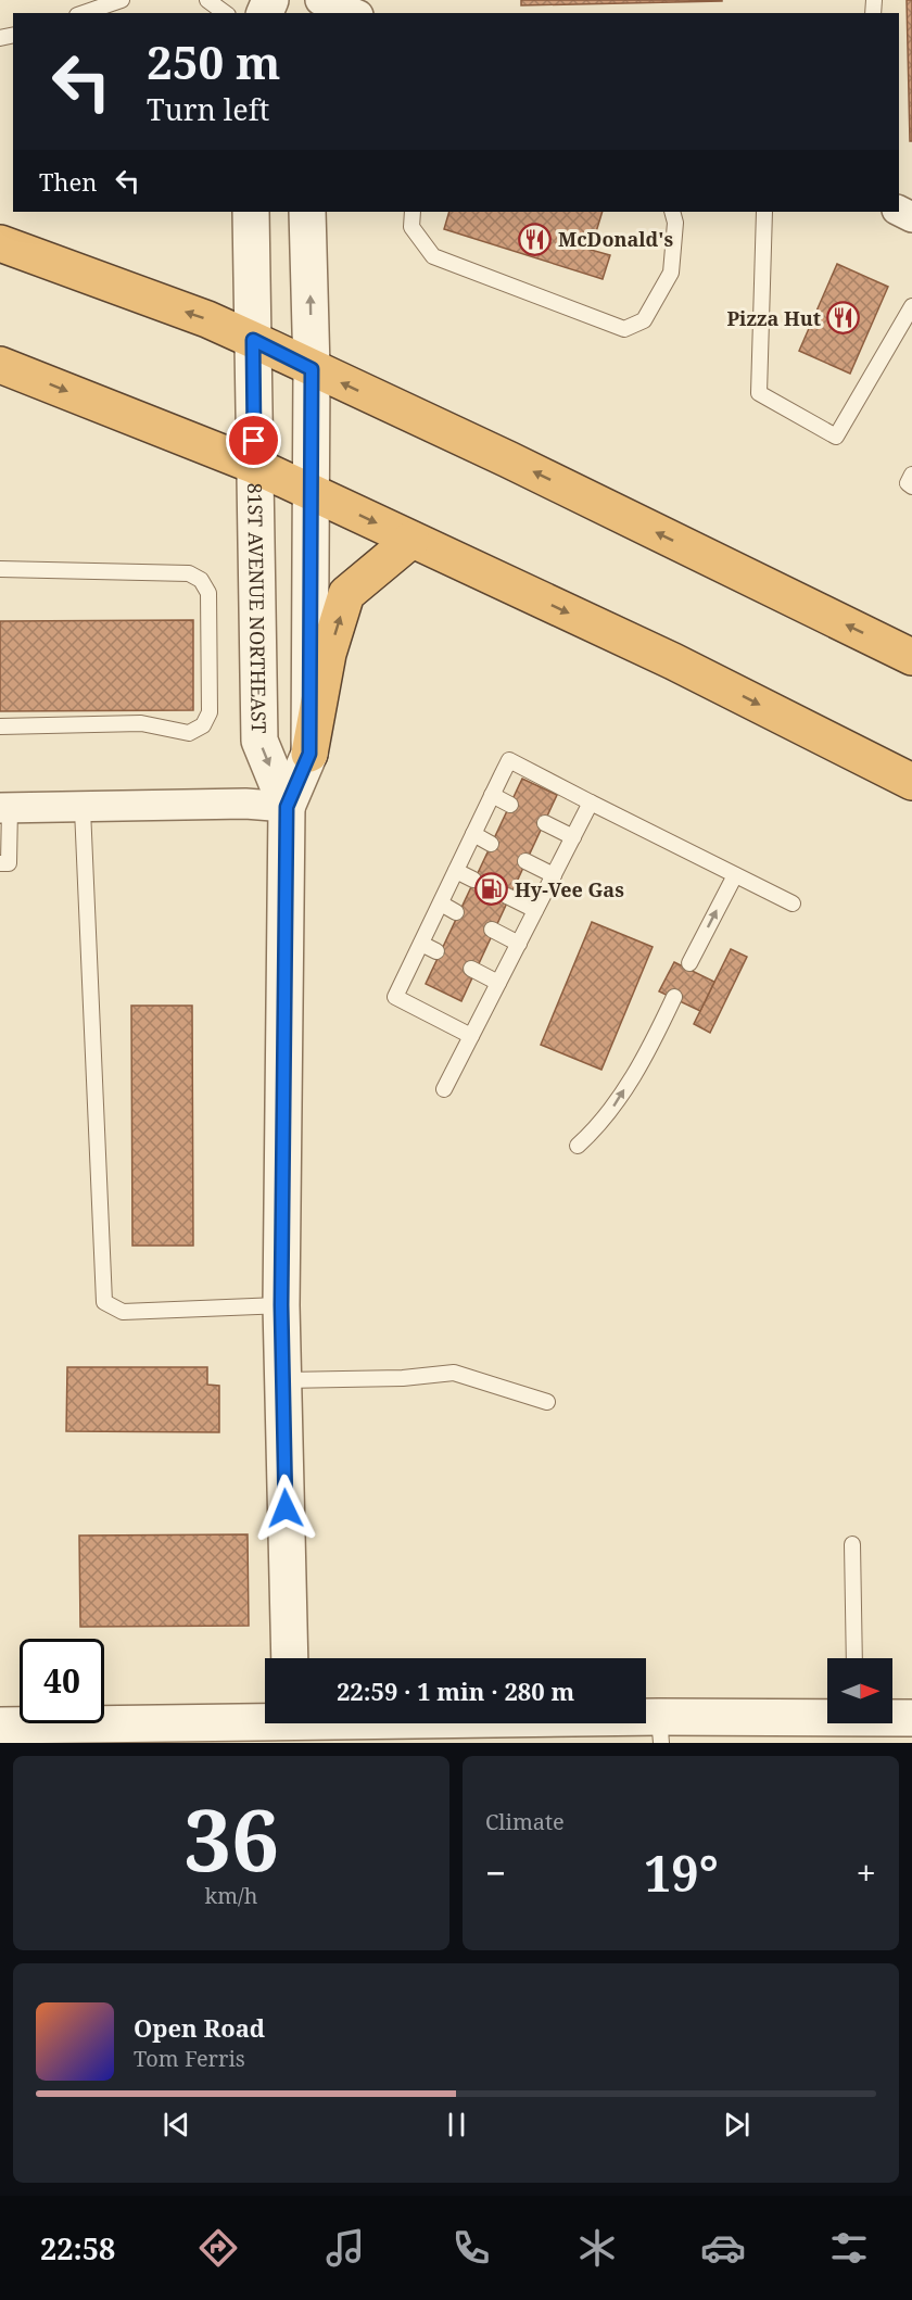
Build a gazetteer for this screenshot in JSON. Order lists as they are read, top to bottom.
{
  "streets": {
    "street": ["81ST AVENUE NORTHEAST"]
  },
  "places": {
    "restaurant": ["McDonald's", "Pizza Hut"],
    "fuel station": ["Hy-Vee Gas"]
  },
  "north": "right",
  "page": {
    "turn": ["250 m", "Turn left"],
    "then": "Then",
    "limit": "40",
    "trip": "22:59 · 1 min · 280 m",
    "tile": [
      ["36", "km/h"],
      "Climate"
    ],
    "heat": ["−", "19°", "+"],
    "song": ["Open Road", "Tom Ferris"],
    "tabs": "22:58"
  }
}
